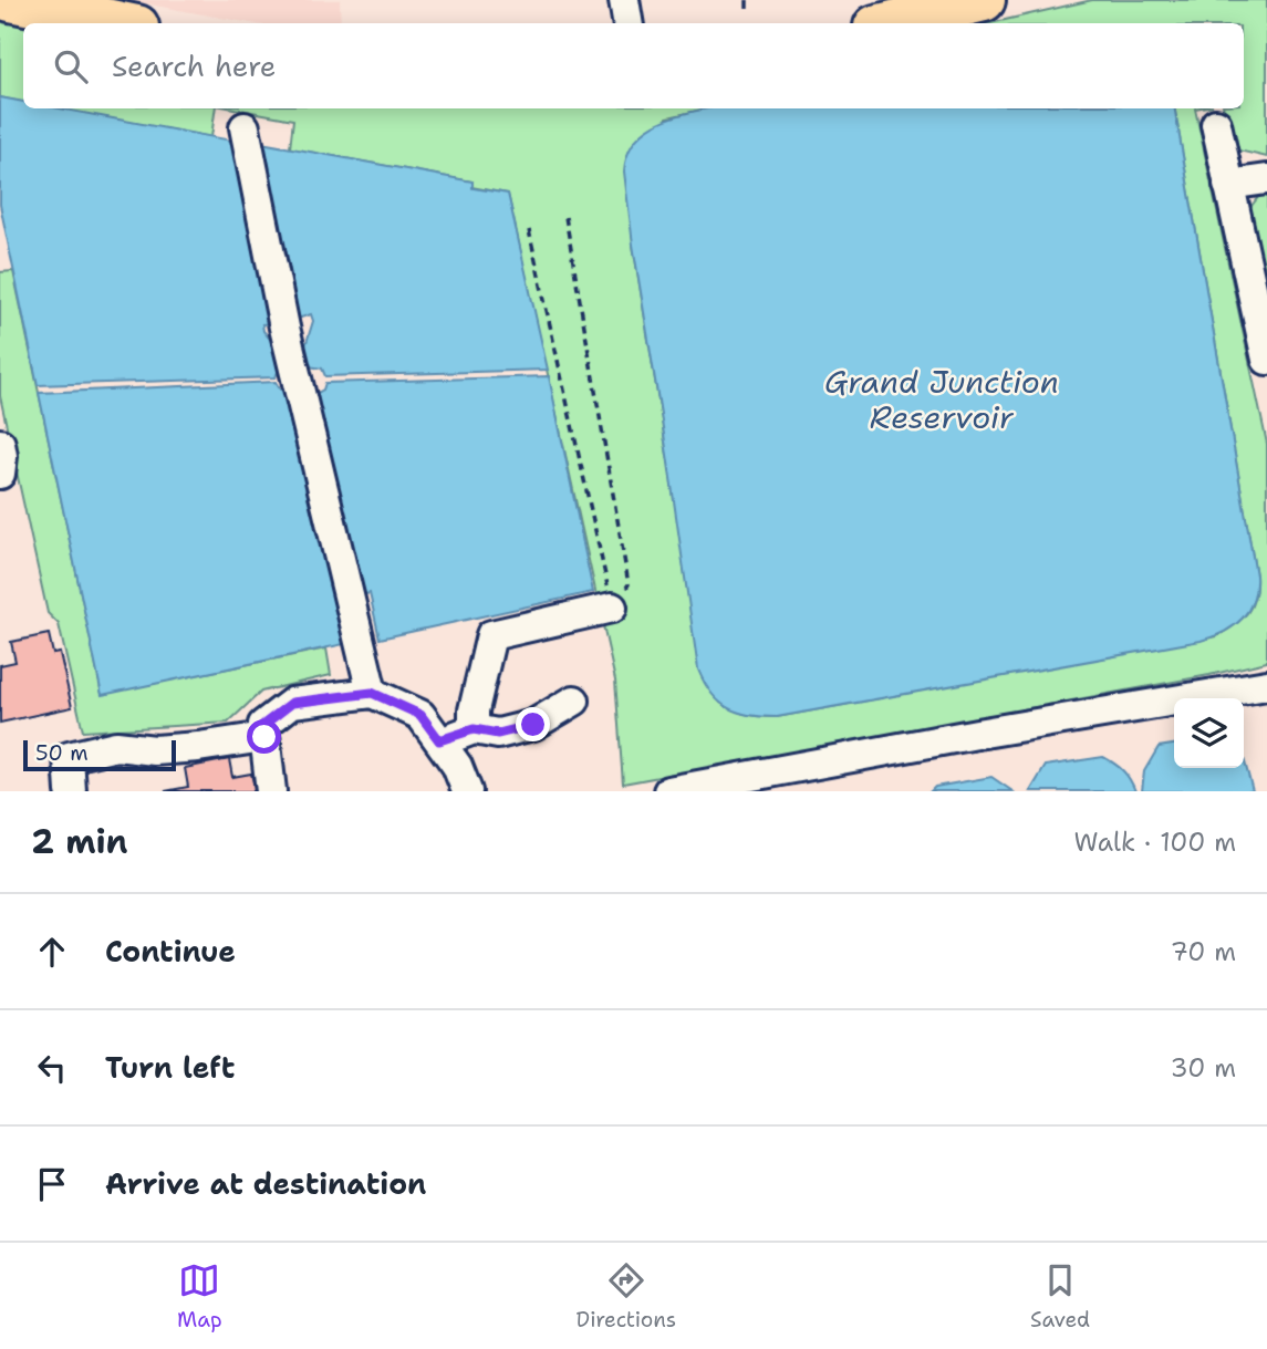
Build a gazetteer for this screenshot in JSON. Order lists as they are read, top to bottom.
{
  "water": ["Grand Junction Reservoir"],
  "scale_bar": "50 m",
  "page": {
    "search": "Search here",
    "scale": "50 m",
    "heading": ["2 min", "Walk · 100 m"],
    "list": [
      ["Continue", "70 m"],
      ["Turn left", "30 m"],
      "Arrive at destination"
    ],
    "nav": ["Map", "Directions", "Saved"]
  }
}
